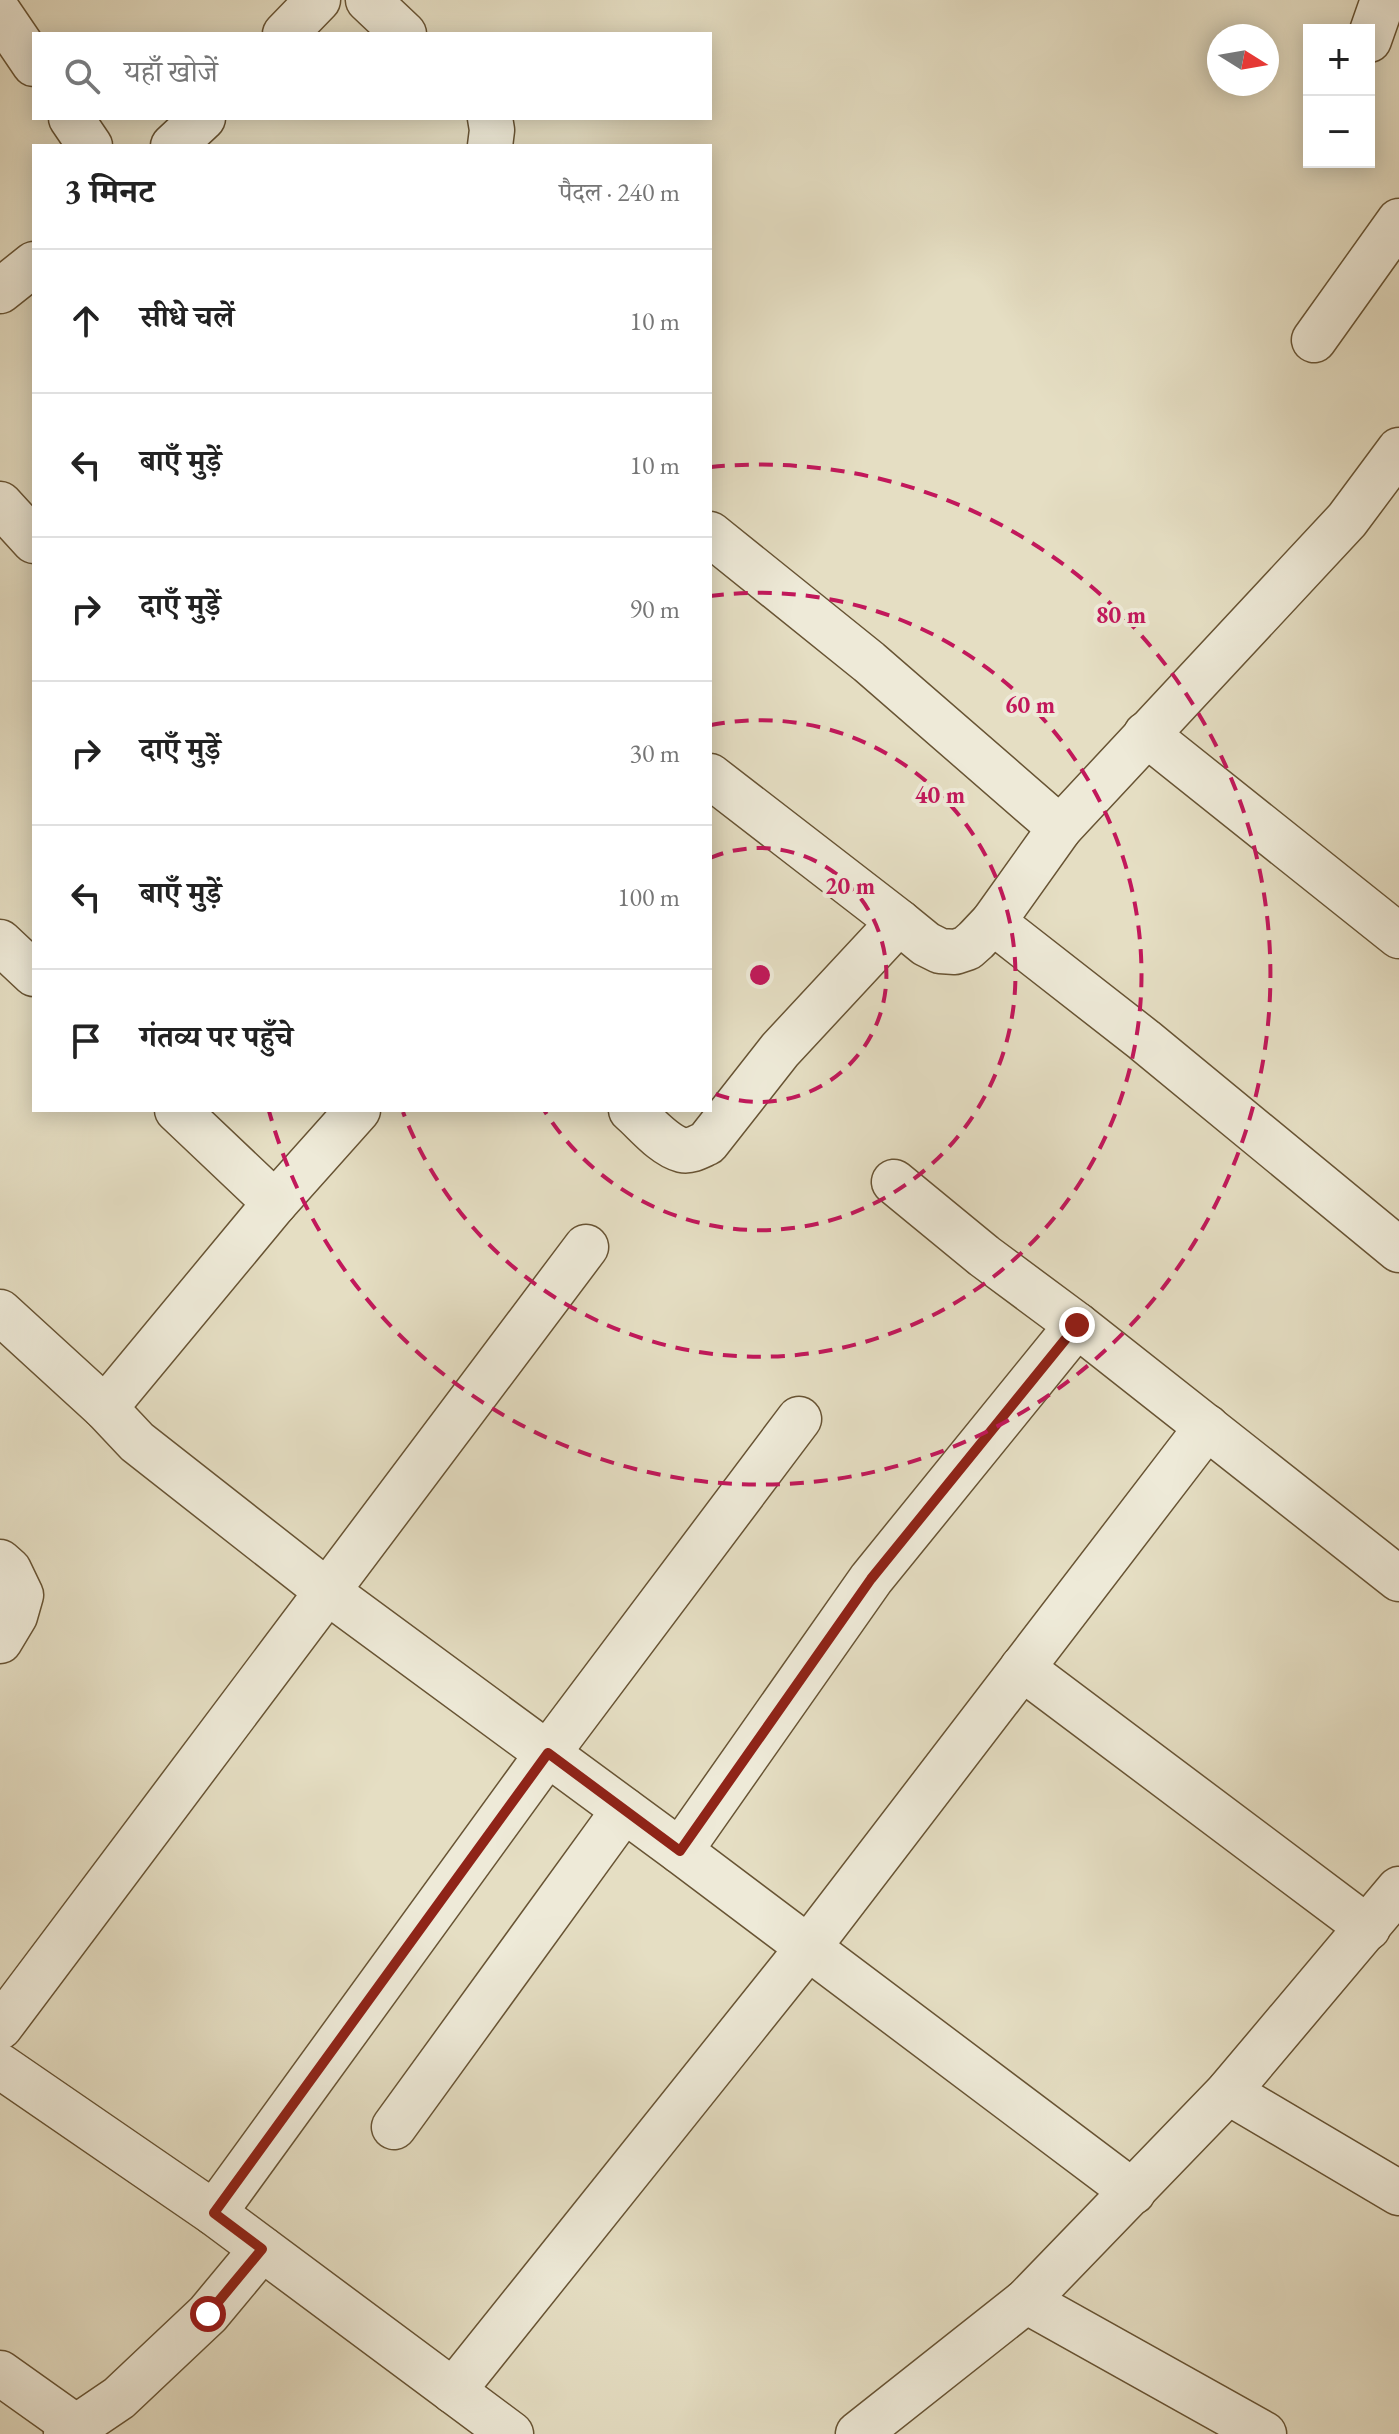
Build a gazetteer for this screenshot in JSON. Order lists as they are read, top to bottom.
{
  "north": "right",
  "page": {
    "map_buttons": ["+", "−"],
    "search": "यहाँ खोजें",
    "heading": ["3 मिनट", "पैदल · 240 m"],
    "list": [
      ["सीधे चलें", "10 m"],
      ["बाएँ मुड़ें", "10 m"],
      ["दाएँ मुड़ें", "90 m"],
      ["दाएँ मुड़ें", "30 m"],
      ["बाएँ मुड़ें", "100 m"],
      "गंतव्य पर पहुँचे"
    ]
  },
  "rings": [
    "80 m",
    "60 m",
    "40 m",
    "20 m"
  ]
}
